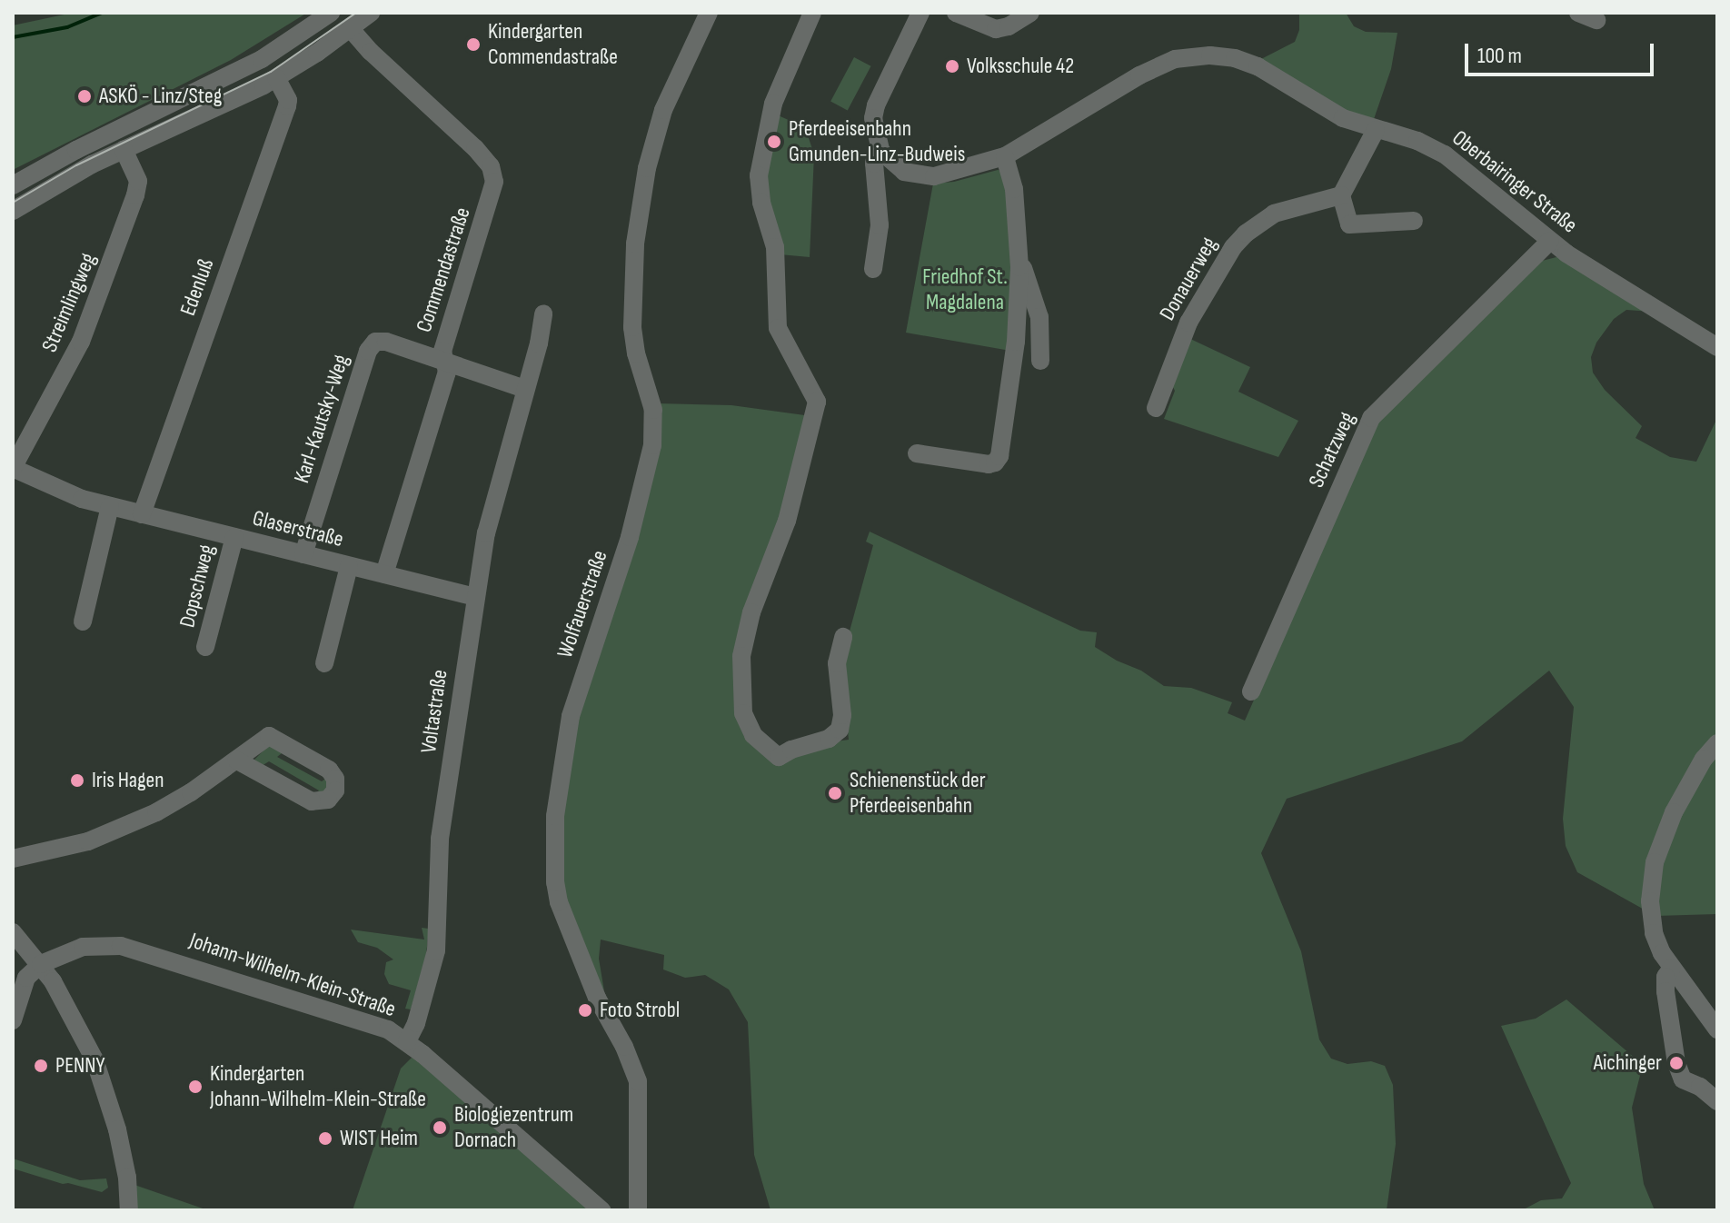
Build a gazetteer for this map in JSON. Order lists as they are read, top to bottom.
{
  "streets": {
    "street": [
      "Oberbairinger Straße",
      "Commendastraße",
      "Donauerweg",
      "Edenluß",
      "Streimlingweg",
      "Karl-Kautsky-Weg",
      "Schatzweg",
      "Glaserstraße",
      "Dopschweg",
      "Wolfauerstraße",
      "Voltastraße",
      "Johann-Wilhelm-Klein-Straße"
    ]
  },
  "crossings": [
    ["Oberbairinger Straße", "Schatzweg"],
    ["Commendastraße", "Karl-Kautsky-Weg"],
    ["Commendastraße", "Glaserstraße"],
    ["Edenluß", "Glaserstraße"],
    ["Streimlingweg", "Glaserstraße"],
    ["Karl-Kautsky-Weg", "Glaserstraße"],
    ["Glaserstraße", "Dopschweg"],
    ["Glaserstraße", "Voltastraße"],
    ["Voltastraße", "Johann-Wilhelm-Klein-Straße"]
  ],
  "parks": ["Friedhof St. Magdalena"],
  "places": [
    "Kindergarten Commendastraße",
    "Volksschule 42",
    "ASKÖ - Linz/Steg",
    "Pferdeeisenbahn Gmunden-Linz-Budweis",
    "Iris Hagen",
    "Schienenstück der Pferdeeisenbahn",
    "Foto Strobl",
    "Aichinger",
    "PENNY",
    "Kindergarten Johann-Wilhelm-Klein-Straße",
    "Biologiezentrum Dornach",
    "WIST Heim"
  ],
  "scale_bar": "100 m"
}
